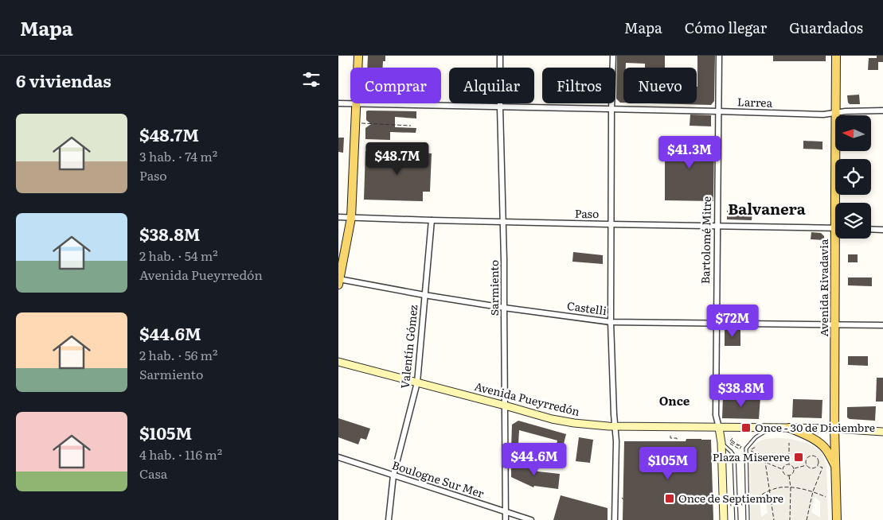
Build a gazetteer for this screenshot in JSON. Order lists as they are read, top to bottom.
{
  "streets": {
    "main road": ["Bartolomé Mitre", "Avenida Rivadavia", "Avenida Pueyrredón"],
    "street": [
      "Larrea",
      "Paso",
      "Sarmiento",
      "Castelli",
      "Valentín Gómez",
      "Boulogne Sur Mer"
    ]
  },
  "crossings": [
    ["Larrea", "Bartolomé Mitre"],
    ["Larrea", "Sarmiento"],
    ["Larrea", "Avenida Rivadavia"],
    ["Paso", "Bartolomé Mitre"],
    ["Paso", "Sarmiento"],
    ["Paso", "Valentín Gómez"],
    ["Bartolomé Mitre", "Castelli"],
    ["Bartolomé Mitre", "Avenida Pueyrredón"],
    ["Sarmiento", "Castelli"],
    ["Sarmiento", "Avenida Pueyrredón"],
    ["Sarmiento", "Boulogne Sur Mer"],
    ["Avenida Rivadavia", "Castelli"],
    ["Avenida Rivadavia", "Avenida Pueyrredón"],
    ["Castelli", "Valentín Gómez"],
    ["Valentín Gómez", "Avenida Pueyrredón"],
    ["Valentín Gómez", "Boulogne Sur Mer"]
  ],
  "districts": ["Balvanera", "Once"],
  "places": {
    "transit": ["Once - 30 de Diciembre", "Plaza Miserere", "Once de Septiembre"]
  },
  "north": "left",
  "page": {
    "header": "Mapa",
    "nav": ["Mapa", "Cómo llegar", "Guardados"],
    "heading": "6 viviendas",
    "chip": [
      "Comprar",
      "Alquilar",
      "Filtros",
      "Nuevo"
    ],
    "list": [
      {
        "name": "$48.7M",
        "note": "3 hab. · 74 m² · Paso"
      },
      {
        "name": "$38.8M",
        "note": "2 hab. · 54 m² · Avenida Pueyrredón"
      },
      {
        "name": "$44.6M",
        "note": "2 hab. · 56 m² · Sarmiento"
      },
      {
        "name": "$105M",
        "note": "4 hab. · 116 m² · Casa"
      }
    ],
    "price": [
      "$41.3M",
      "$48.7M",
      "$72M",
      "$38.8M",
      "$44.6M",
      "$105M"
    ]
  }
}
